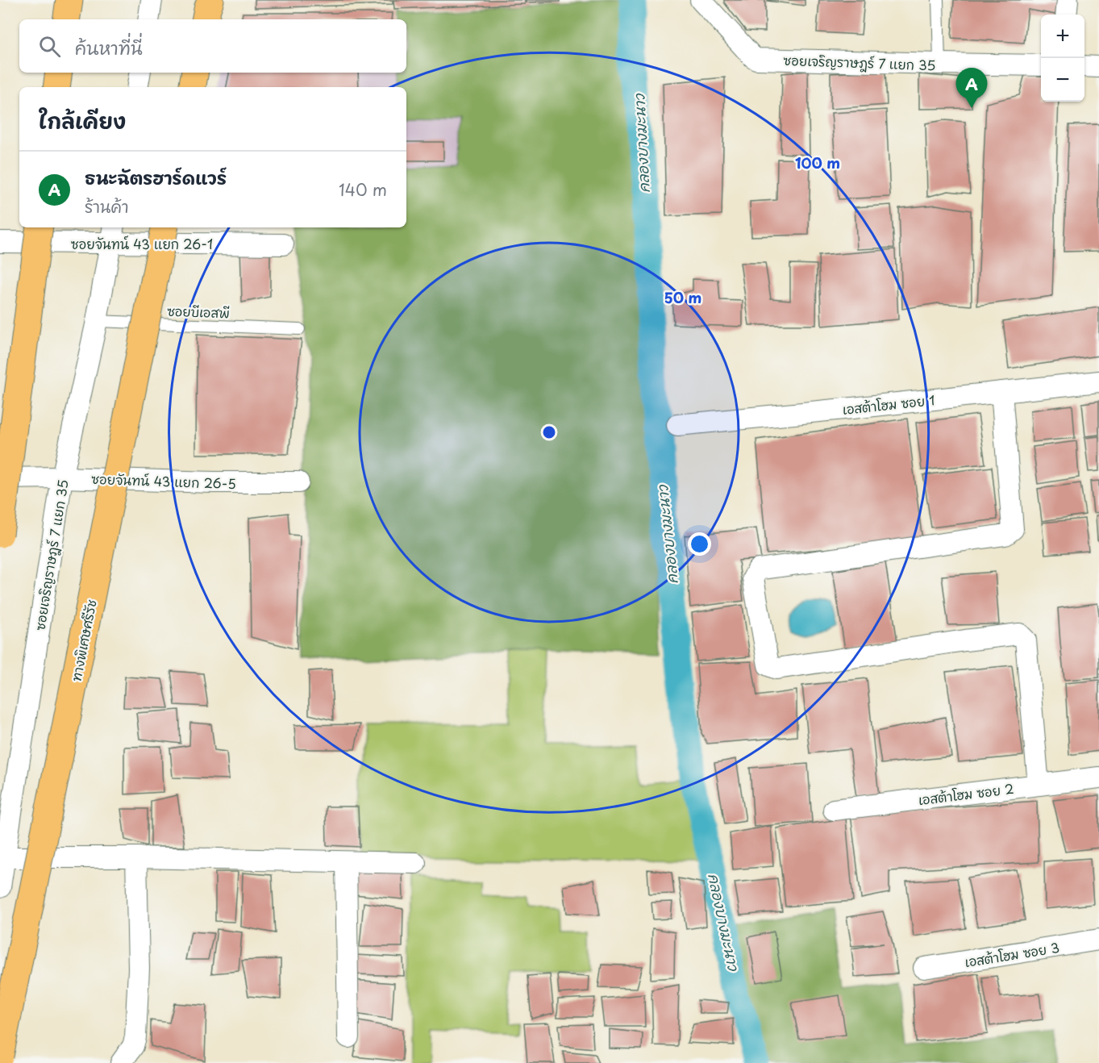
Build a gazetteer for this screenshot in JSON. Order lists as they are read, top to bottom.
{
  "streets": {
    "highway": ["ทางพิเศษศรีรัช"],
    "street": [
      "ซอยเจริญราษฎร์ 7 แยก 35",
      "ซอยจันทน์ 43 แยก 26-1",
      "เอสต้าโฮม ซอย 1",
      "ซอยจันทน์ 43 แยก 26-5",
      "เอสต้าโฮม ซอย 2",
      "เอสต้าโฮม ซอย 3"
    ],
    "lane": ["ซอยบีเอสพี"]
  },
  "crossings": [
    ["ซอยเจริญราษฎร์ 7 แยก 35", "ซอยจันทน์ 43 แยก 26-1"],
    ["ซอยเจริญราษฎร์ 7 แยก 35", "ซอยบีเอสพี"],
    ["ซอยเจริญราษฎร์ 7 แยก 35", "ซอยจันทน์ 43 แยก 26-5"]
  ],
  "water": ["คลองบางมะนาว"],
  "page": {
    "map_buttons": ["+", "−"],
    "search": "ค้นหาที่นี่",
    "pins": "A",
    "heading": "ใกล้เคียง",
    "list": [
      {
        "mark": "A",
        "name": "ธนะฉัตรฮาร์ดแวร์",
        "note": "ร้านค้า",
        "value": "140 m"
      }
    ]
  },
  "rings": ["100 m", "50 m"]
}
